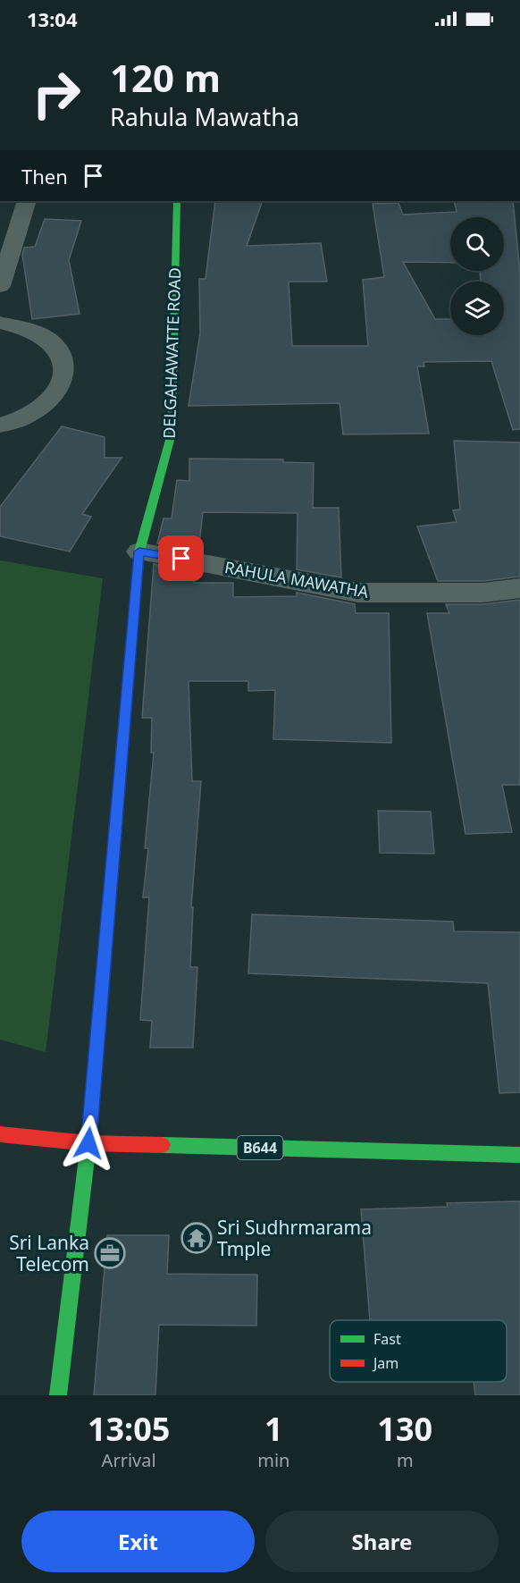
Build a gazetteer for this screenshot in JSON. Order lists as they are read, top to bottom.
{
  "streets": {
    "street": ["DELGAHAWATTE ROAD", "RAHULA MAWATHA", "B644"]
  },
  "crossings": [
    ["DELGAHAWATTE ROAD", "RAHULA MAWATHA"],
    ["DELGAHAWATTE ROAD", "B644"]
  ],
  "places": {
    "temple": ["Sri Sudhrmarama Tmple"],
    "office": ["Sri Lanka Telecom"]
  },
  "legend": ["Fast", "Jam"],
  "page": {
    "status": "13:04",
    "turn": ["120 m", "Rahula Mawatha"],
    "then": "Then",
    "eta": [
      "13:05",
      "Arrival",
      "1",
      "min",
      "130",
      "m"
    ],
    "buttons": ["Exit", "Share"]
  }
}
